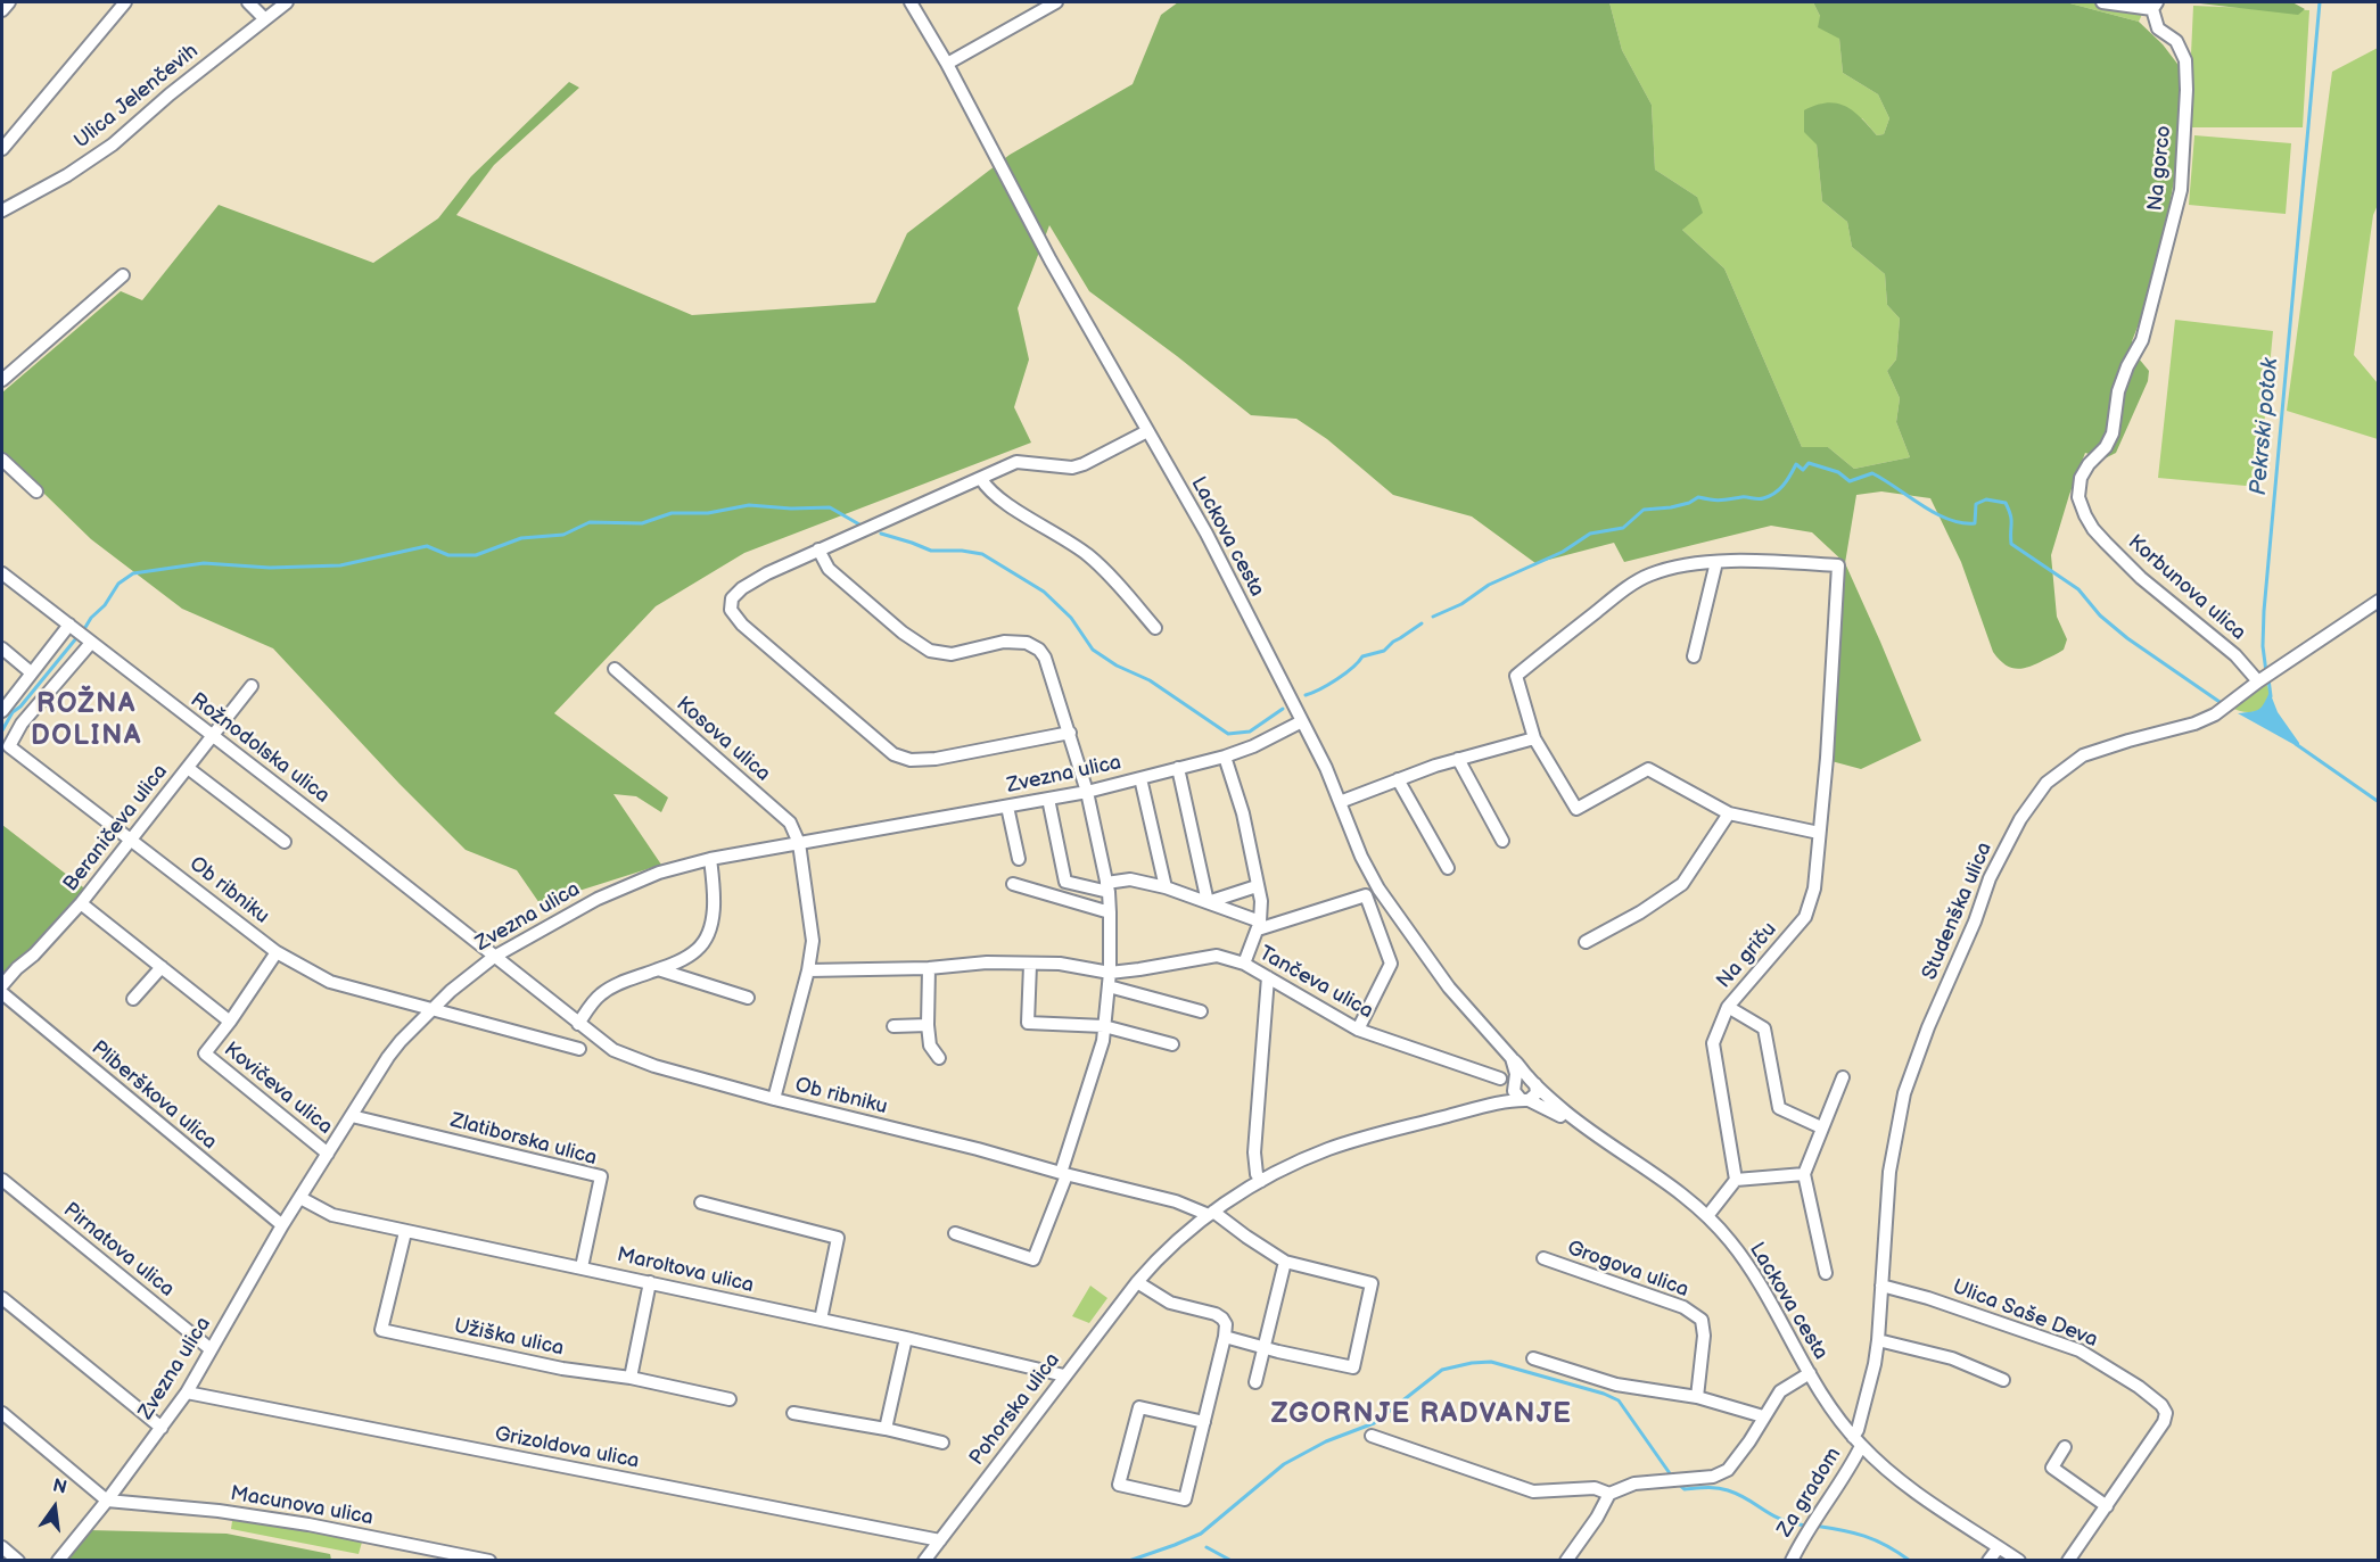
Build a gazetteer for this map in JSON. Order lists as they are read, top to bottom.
{
  "streets": {
    "street": [
      "Ulica Jelenčevih",
      "Na gorco",
      "Lackova cesta",
      "Korbunova ulica",
      "Kosova ulica",
      "Rožnodolska ulica",
      "Zvezna ulica",
      "Beraničeva ulica",
      "Ob ribniku",
      "Studenška ulica",
      "Na griču",
      "Tančeva ulica",
      "Kovičeva ulica",
      "Pliberškova ulica",
      "Zlatiborska ulica",
      "Pirnatova ulica",
      "Grogova ulica",
      "Maroltova ulica",
      "Ulica Saše Deva",
      "Užiška ulica",
      "Pohorska ulica",
      "Grizoldova ulica",
      "Za gradom",
      "Macunova ulica"
    ]
  },
  "crossings": [
    ["Na gorco", "Korbunova ulica"],
    ["Lackova cesta", "Zvezna ulica"],
    ["Lackova cesta", "Studenška ulica"],
    ["Lackova cesta", "Pohorska ulica"],
    ["Lackova cesta", "Za gradom"],
    ["Korbunova ulica", "Studenška ulica"],
    ["Kosova ulica", "Zvezna ulica"],
    ["Rožnodolska ulica", "Zvezna ulica"],
    ["Rožnodolska ulica", "Beraničeva ulica"],
    ["Rožnodolska ulica", "Ob ribniku"],
    ["Zvezna ulica", "Ob ribniku"],
    ["Zvezna ulica", "Kovičeva ulica"],
    ["Zvezna ulica", "Pliberškova ulica"],
    ["Zvezna ulica", "Zlatiborska ulica"],
    ["Zvezna ulica", "Pirnatova ulica"],
    ["Zvezna ulica", "Maroltova ulica"],
    ["Zvezna ulica", "Grizoldova ulica"],
    ["Zvezna ulica", "Macunova ulica"],
    ["Beraničeva ulica", "Ob ribniku"],
    ["Ob ribniku", "Kovičeva ulica"],
    ["Ob ribniku", "Pohorska ulica"],
    ["Studenška ulica", "Ulica Saše Deva"],
    ["Studenška ulica", "Za gradom"],
    ["Zlatiborska ulica", "Maroltova ulica"],
    ["Maroltova ulica", "Užiška ulica"],
    ["Maroltova ulica", "Pohorska ulica"],
    ["Pohorska ulica", "Grizoldova ulica"]
  ],
  "districts": ["ROŽNA DOLINA", "ZGORNJE RADVANJE"],
  "water": ["Pekrski potok"],
  "north": "top"
}
